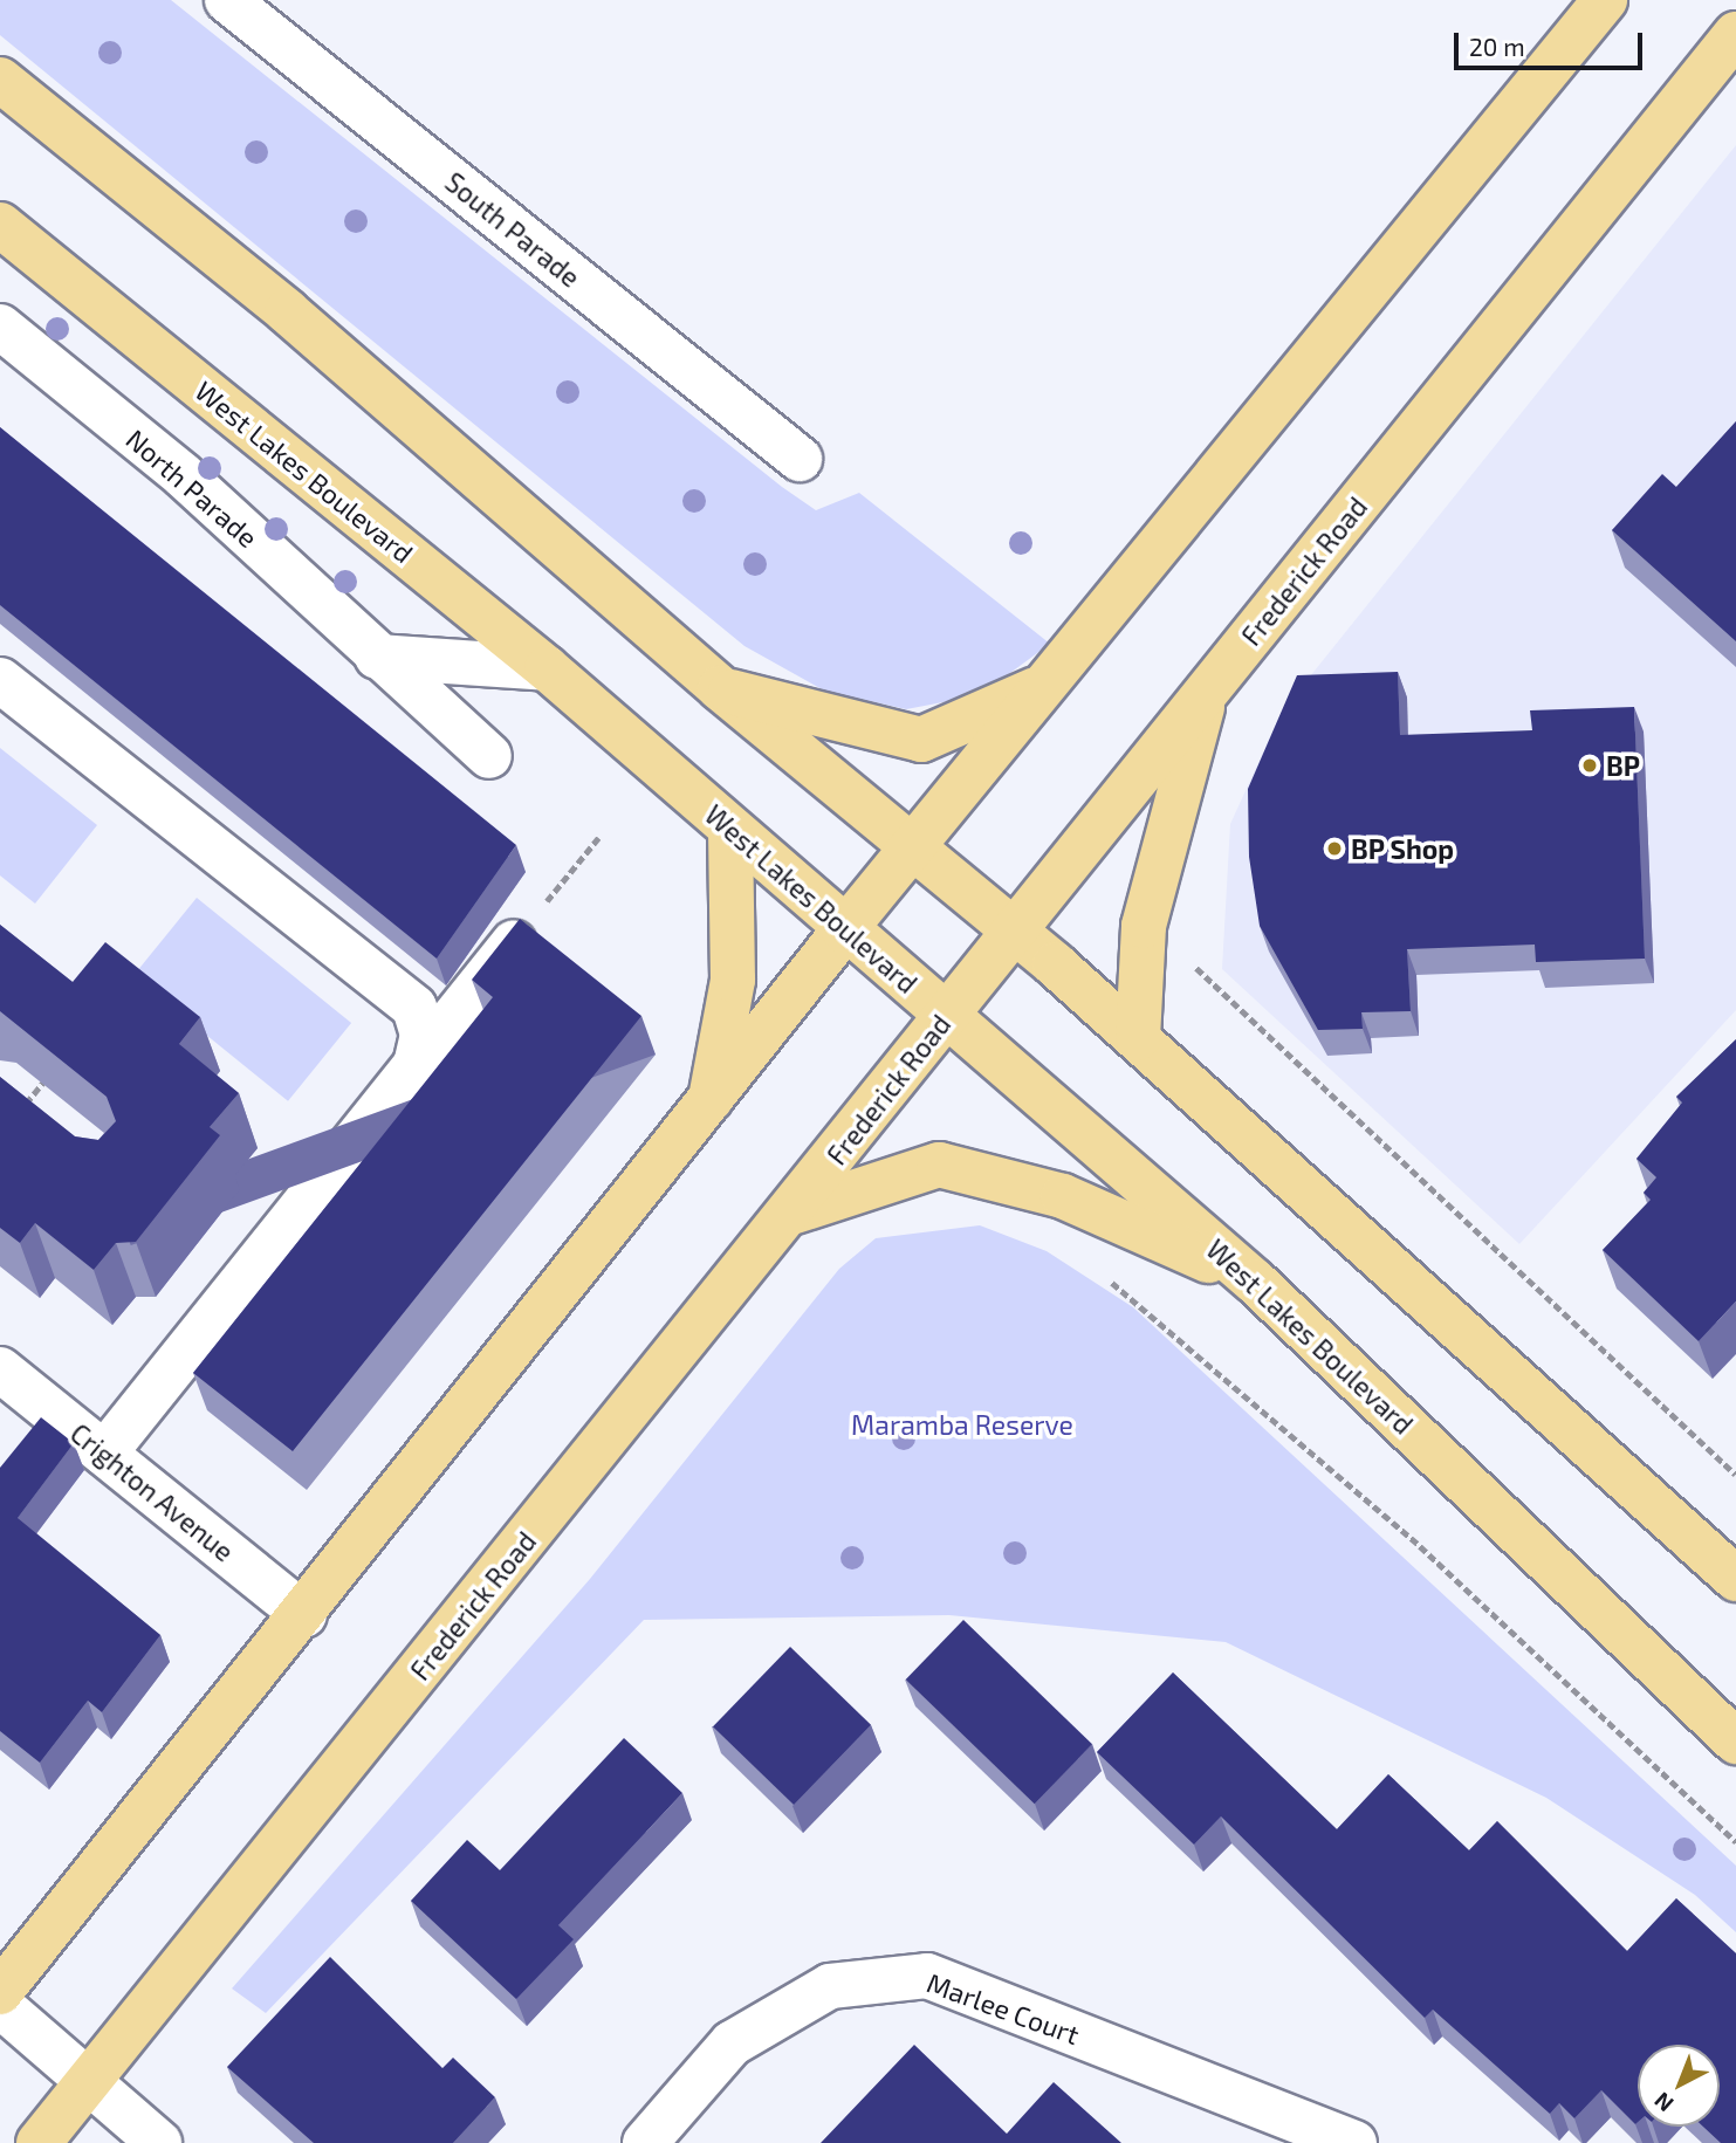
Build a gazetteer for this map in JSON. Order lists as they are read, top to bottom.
{
  "streets": {
    "main road": ["West Lakes Boulevard", "Frederick Road"],
    "street": [
      "South Parade",
      "North Parade",
      "Crighton Avenue",
      "Marlee Court"
    ]
  },
  "crossings": [
    ["West Lakes Boulevard", "Frederick Road"]
  ],
  "parks": ["Maramba Reserve"],
  "places": ["BP", "BP Shop"],
  "scale_bar": "20 m",
  "north": "bottom left"
}
